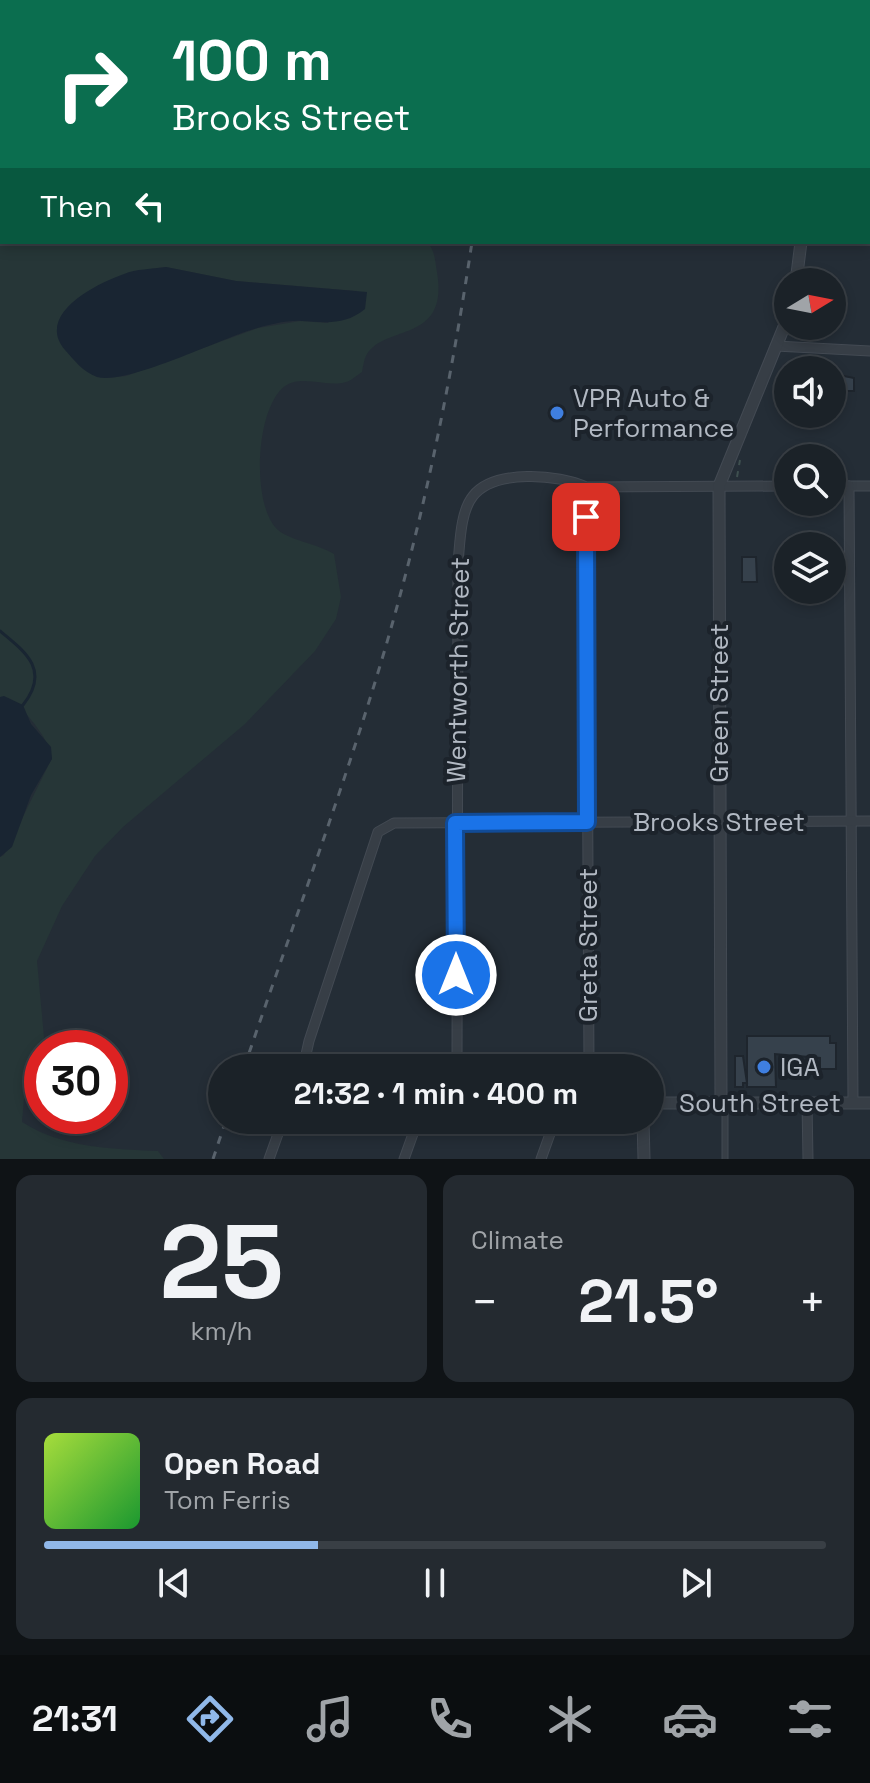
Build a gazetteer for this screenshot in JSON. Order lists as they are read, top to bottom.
{
  "streets": {
    "street": [
      "Wentworth Street",
      "Green Street",
      "Brooks Street",
      "Greta Street",
      "South Street"
    ]
  },
  "crossings": [
    ["Wentworth Street", "Brooks Street"],
    ["Wentworth Street", "Greta Street"],
    ["Green Street", "Brooks Street"],
    ["Green Street", "South Street"],
    ["Brooks Street", "Greta Street"]
  ],
  "places": ["VPR Auto & Performance", "IGA"],
  "north": "right",
  "page": {
    "turn": ["100 m", "Brooks Street"],
    "then": "Then",
    "limit": "30",
    "trip": "21:32 · 1 min · 400 m",
    "tile": [
      ["25", "km/h"],
      "Climate"
    ],
    "heat": ["−", "21.5°", "+"],
    "song": ["Open Road", "Tom Ferris"],
    "tabs": "21:31"
  }
}
